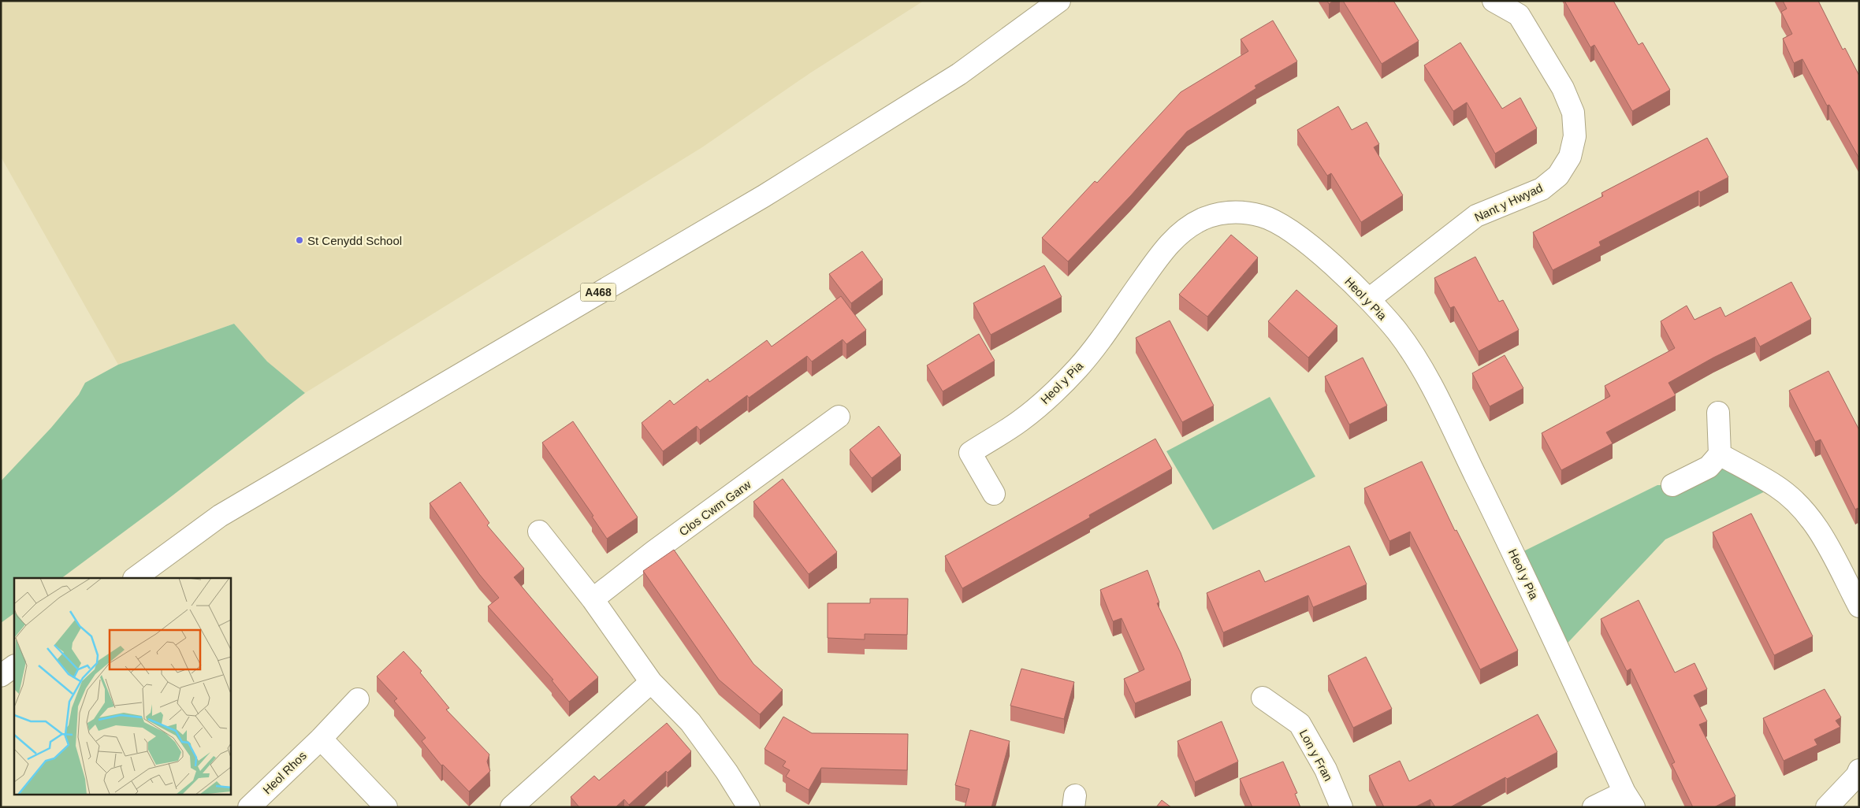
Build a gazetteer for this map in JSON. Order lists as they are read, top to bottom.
{
  "streets": {
    "street": [
      "Nant y Hwyad",
      "A468",
      "Heol y Pia",
      "Clos Cwm Garw",
      "Lon y Fran",
      "Heol Rhos"
    ]
  },
  "crossings": [
    ["Nant y Hwyad", "Heol y Pia"]
  ],
  "places": ["St Cenydd School"]
}
